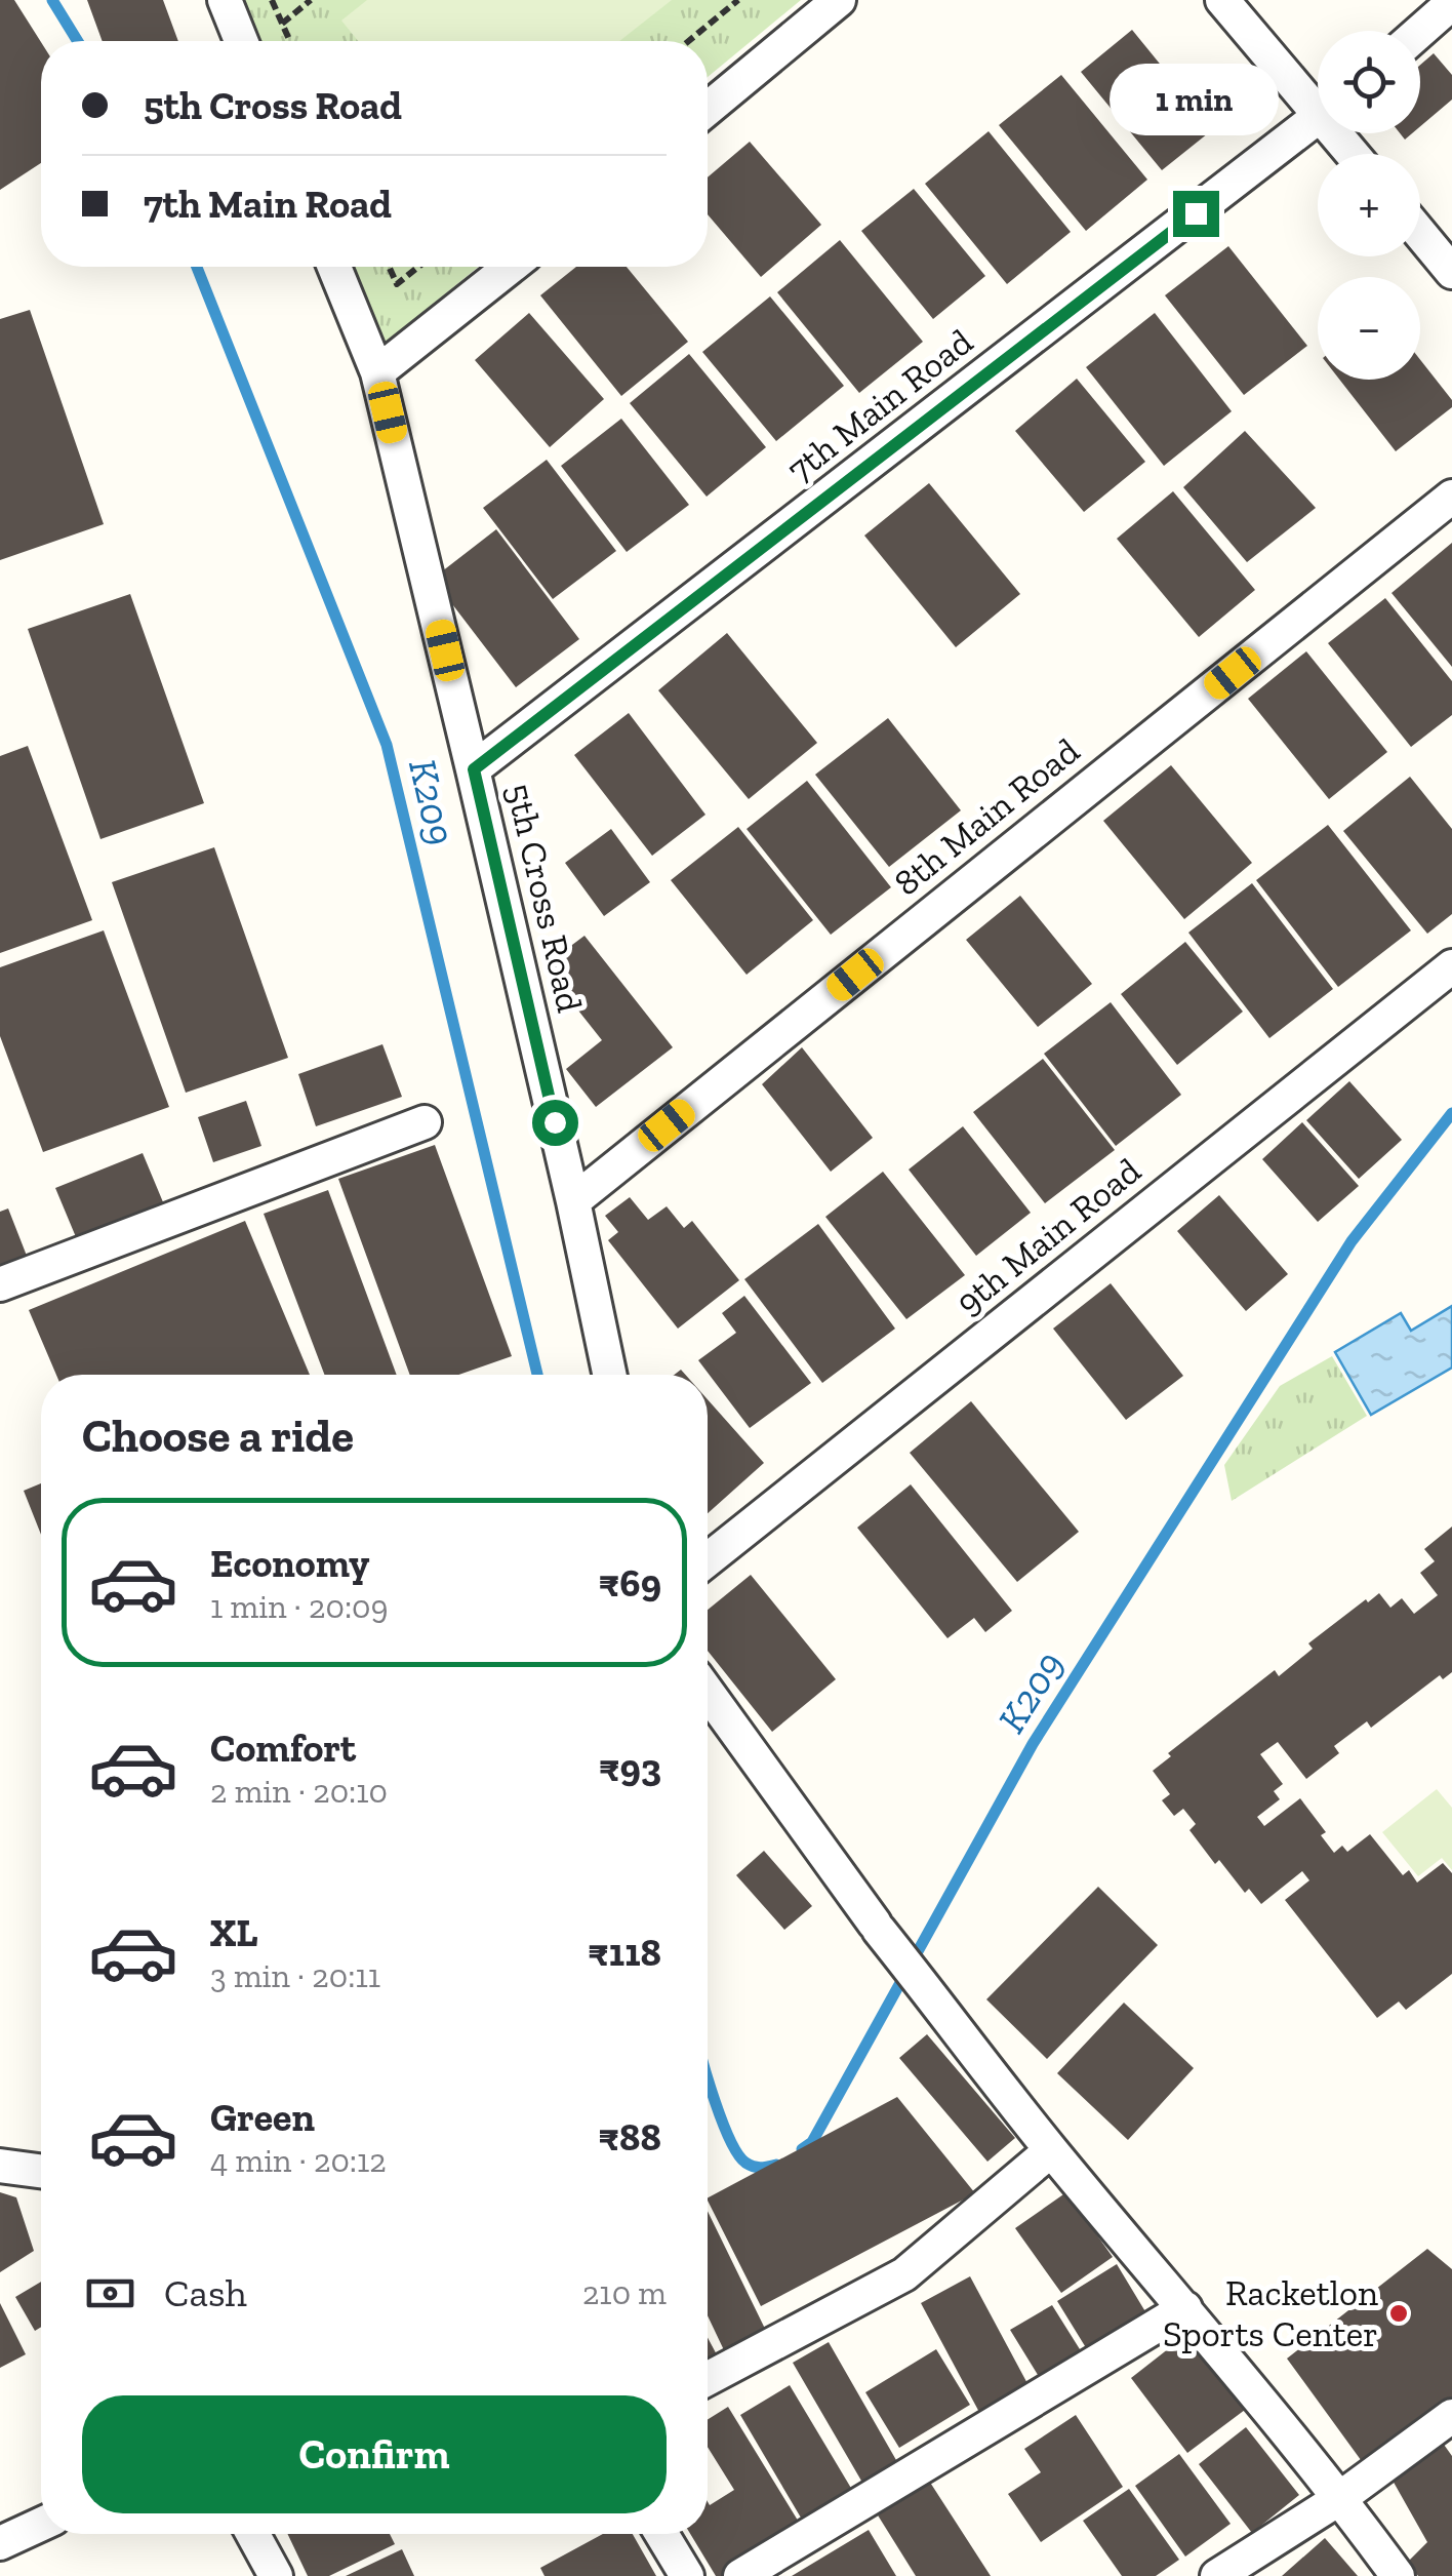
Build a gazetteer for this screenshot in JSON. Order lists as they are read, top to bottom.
{
  "streets": {
    "street": [
      "7th Main Road",
      "8th Main Road",
      "5th Cross Road",
      "9th Main Road"
    ]
  },
  "crossings": [
    ["7th Main Road", "5th Cross Road"],
    ["8th Main Road", "5th Cross Road"]
  ],
  "water": ["K209"],
  "places": ["Racketlon Sports Center"],
  "page": {
    "map_buttons": ["+", "−"],
    "banner": ["5th Cross Road", "7th Main Road"],
    "bubble": "1 min",
    "heading": "Choose a ride",
    "list": [
      {
        "name": "Economy",
        "note": "1 min · 20:09",
        "value": "₹69"
      },
      {
        "name": "Comfort",
        "note": "2 min · 20:10",
        "value": "₹93"
      },
      {
        "name": "XL",
        "note": "3 min · 20:11",
        "value": "₹118"
      },
      {
        "name": "Green",
        "note": "4 min · 20:12",
        "value": "₹88"
      }
    ],
    "pay": ["Cash", "210 m"],
    "buttons": "Confirm"
  }
}
